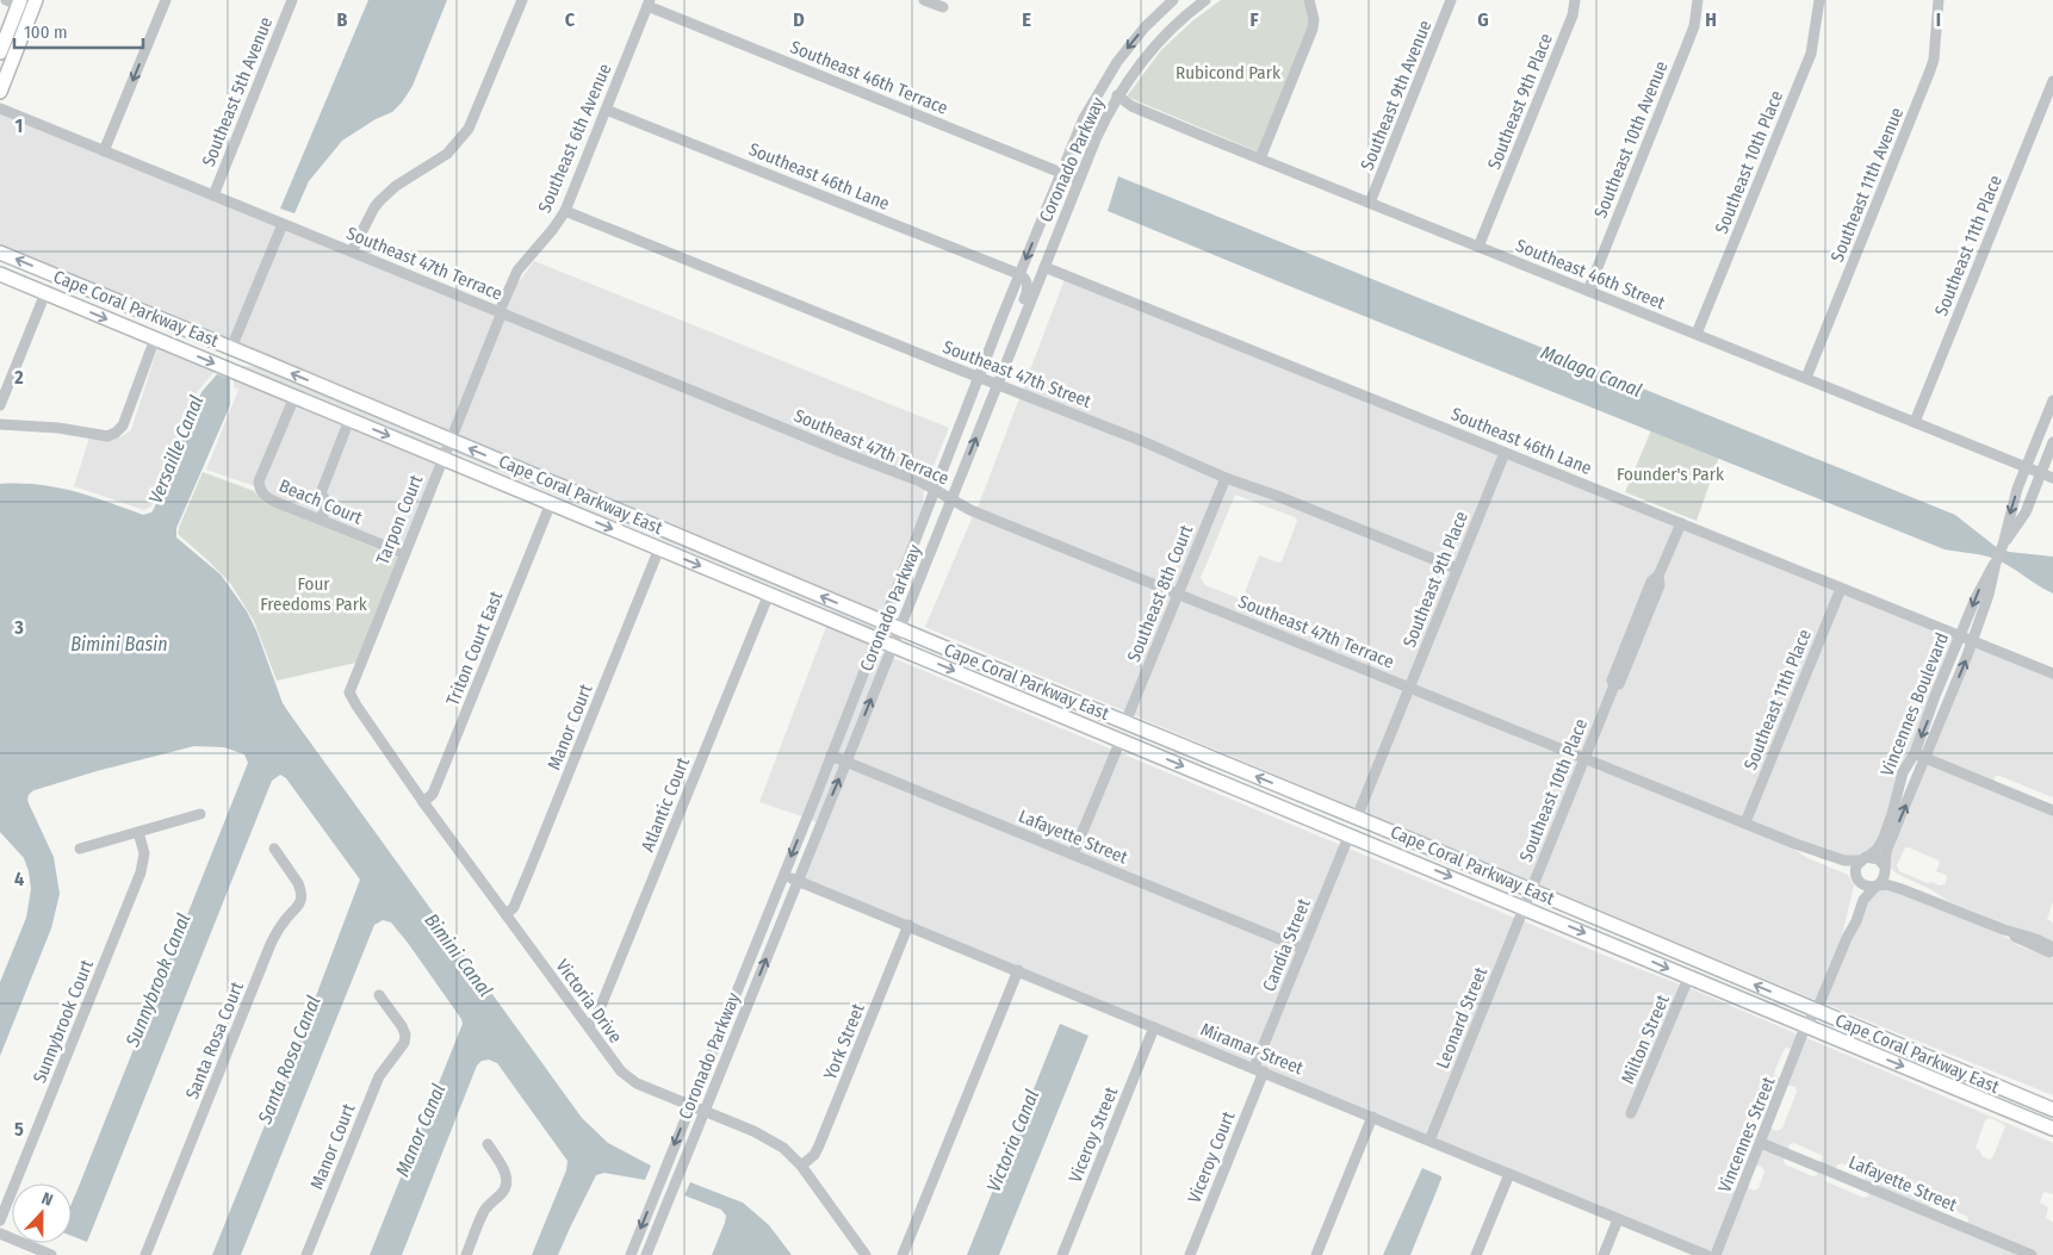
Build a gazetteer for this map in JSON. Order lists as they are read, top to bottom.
{
  "streets": {
    "main road": ["Cape Coral Parkway East"],
    "street": [
      "Southeast 46th Terrace",
      "Southeast 5th Avenue",
      "Southeast 9th Avenue",
      "Southeast 9th Place",
      "Southeast 6th Avenue",
      "Southeast 10th Avenue",
      "Coronado Parkway",
      "Southeast 10th Place",
      "Southeast 46th Lane",
      "Southeast 11th Avenue",
      "Southeast 11th Place",
      "Southeast 47th Terrace",
      "Southeast 46th Street",
      "Southeast 47th Street",
      "Beach Court",
      "Tarpon Court",
      "Southeast 8th Court",
      "Triton Court East",
      "Vincennes Boulevard",
      "Manor Court",
      "Atlantic Court",
      "Lafayette Street",
      "Candia Street",
      "Victoria Drive",
      "Leonard Street",
      "Sunnybrook Court",
      "Milton Street",
      "Santa Rosa Court",
      "York Street",
      "Miramar Street",
      "Viceroy Street",
      "Vincennes Street",
      "Viceroy Court"
    ]
  },
  "crossings": [
    ["Southeast 46th Terrace", "Southeast 6th Avenue"],
    ["Southeast 46th Terrace", "Coronado Parkway"],
    ["Southeast 5th Avenue", "Southeast 47th Terrace"],
    ["Southeast 9th Avenue", "Southeast 46th Street"],
    ["Southeast 9th Place", "Southeast 46th Lane"],
    ["Southeast 9th Place", "Southeast 47th Terrace"],
    ["Southeast 9th Place", "Southeast 46th Street"],
    ["Southeast 9th Place", "Cape Coral Parkway East"],
    ["Southeast 9th Place", "Southeast 47th Street"],
    ["Southeast 6th Avenue", "Southeast 46th Lane"],
    ["Southeast 6th Avenue", "Southeast 47th Terrace"],
    ["Southeast 6th Avenue", "Cape Coral Parkway East"],
    ["Southeast 6th Avenue", "Southeast 47th Street"],
    ["Southeast 6th Avenue", "Tarpon Court"],
    ["Southeast 10th Avenue", "Southeast 46th Street"],
    ["Coronado Parkway", "Southeast 46th Lane"],
    ["Coronado Parkway", "Southeast 47th Terrace"],
    ["Coronado Parkway", "Southeast 46th Street"],
    ["Coronado Parkway", "Cape Coral Parkway East"],
    ["Coronado Parkway", "Southeast 47th Street"],
    ["Coronado Parkway", "Lafayette Street"],
    ["Coronado Parkway", "Victoria Drive"],
    ["Coronado Parkway", "Miramar Street"],
    ["Southeast 10th Place", "Southeast 46th Lane"],
    ["Southeast 10th Place", "Southeast 47th Terrace"],
    ["Southeast 10th Place", "Southeast 46th Street"],
    ["Southeast 10th Place", "Cape Coral Parkway East"],
    ["Southeast 10th Place", "Leonard Street"],
    ["Southeast 46th Lane", "Southeast 11th Place"],
    ["Southeast 46th Lane", "Vincennes Boulevard"],
    ["Southeast 11th Avenue", "Southeast 46th Street"],
    ["Southeast 11th Place", "Southeast 47th Terrace"],
    ["Southeast 11th Place", "Southeast 46th Street"],
    ["Southeast 47th Terrace", "Southeast 8th Court"],
    ["Southeast 47th Terrace", "Vincennes Boulevard"],
    ["Southeast 46th Street", "Vincennes Boulevard"],
    ["Cape Coral Parkway East", "Beach Court"],
    ["Cape Coral Parkway East", "Tarpon Court"],
    ["Cape Coral Parkway East", "Southeast 8th Court"],
    ["Cape Coral Parkway East", "Triton Court East"],
    ["Cape Coral Parkway East", "Manor Court"],
    ["Cape Coral Parkway East", "Atlantic Court"],
    ["Cape Coral Parkway East", "Candia Street"],
    ["Cape Coral Parkway East", "Leonard Street"],
    ["Cape Coral Parkway East", "Milton Street"],
    ["Cape Coral Parkway East", "Vincennes Street"],
    ["Southeast 47th Street", "Southeast 8th Court"],
    ["Beach Court", "Tarpon Court"],
    ["Tarpon Court", "Victoria Drive"],
    ["Triton Court East", "Victoria Drive"],
    ["Manor Court", "Victoria Drive"],
    ["Atlantic Court", "Victoria Drive"],
    ["Lafayette Street", "Candia Street"],
    ["Lafayette Street", "Vincennes Street"],
    ["Candia Street", "Miramar Street"],
    ["Candia Street", "Viceroy Court"],
    ["Victoria Drive", "York Street"],
    ["Leonard Street", "Miramar Street"],
    ["York Street", "Miramar Street"],
    ["Miramar Street", "Viceroy Street"],
    ["Miramar Street", "Viceroy Court"]
  ],
  "water": [
    "Malaga Canal",
    "Versaille Canal",
    "Bimini Basin",
    "Bimini Canal",
    "Sunnybrook Canal",
    "Santa Rosa Canal",
    "Manor Canal",
    "Victoria Canal"
  ],
  "parks": ["Rubicond Park", "Founder's Park", "Four Freedoms Park"],
  "scale_bar": "100 m",
  "north": "top",
  "grid": {
    "columns": [
      "B",
      "C",
      "D",
      "E",
      "F",
      "G",
      "H",
      "I"
    ],
    "rows": [
      "1",
      "2",
      "3",
      "4",
      "5"
    ]
  }
}
